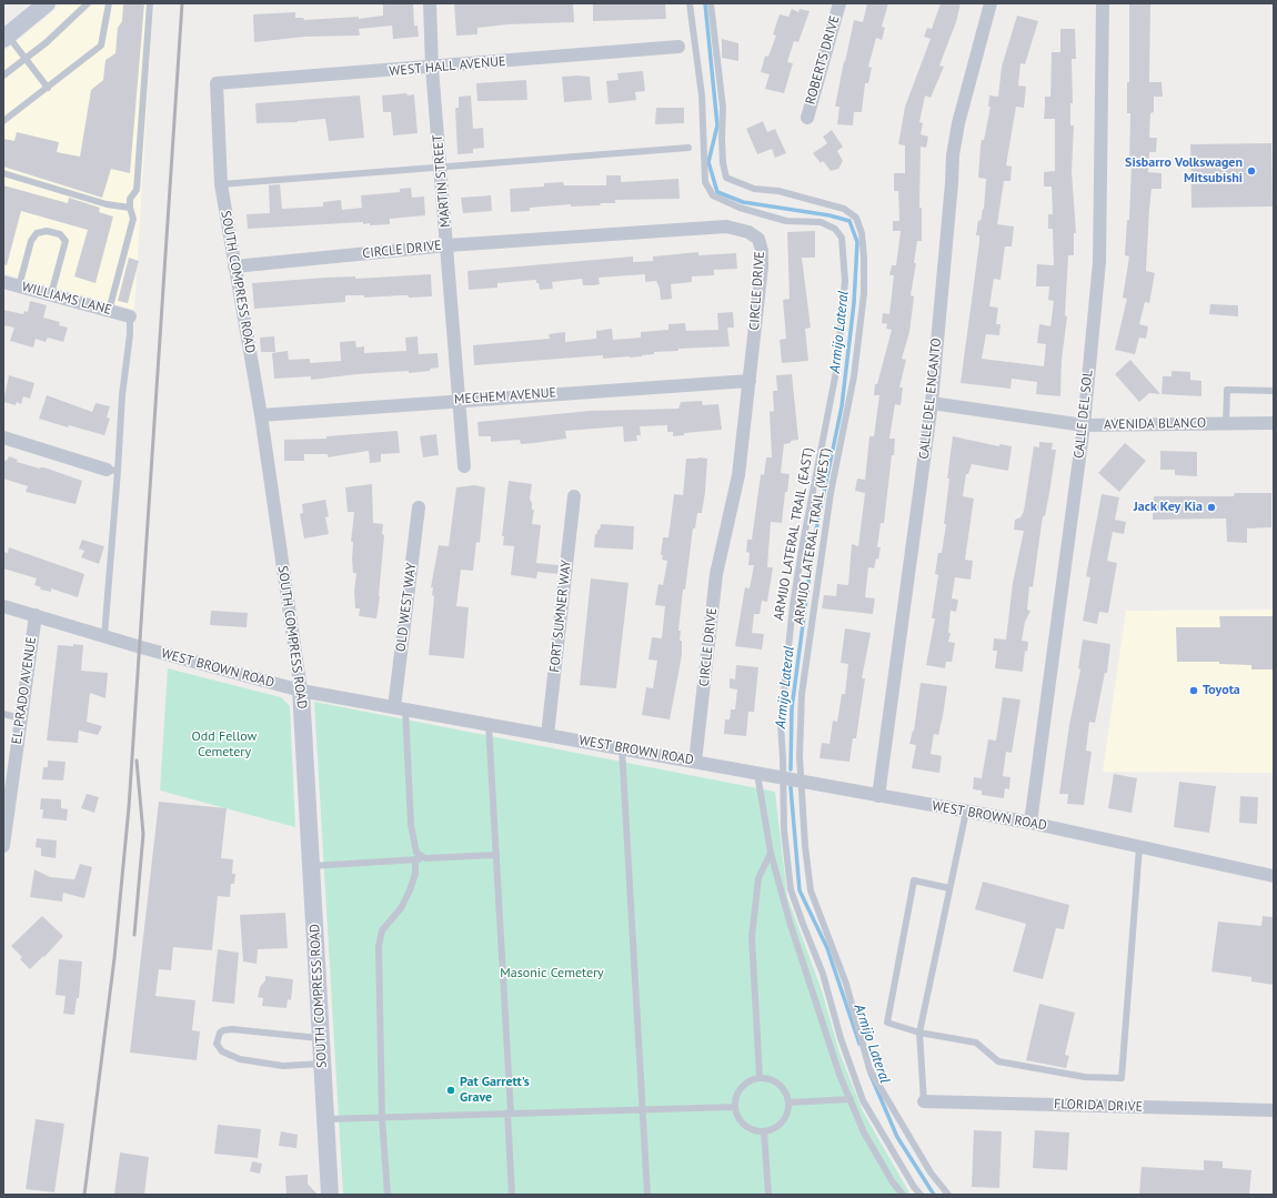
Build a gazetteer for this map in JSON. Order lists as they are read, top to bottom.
{
  "streets": {
    "street": [
      "ROBERTS DRIVE",
      "WEST HALL AVENUE",
      "MARTIN STREET",
      "CIRCLE DRIVE",
      "SOUTH COMPRESS ROAD",
      "WILLIAMS LANE",
      "MECHEM AVENUE",
      "CALLE DEL ENCANTO",
      "CALLE DEL SOL",
      "AVENIDA BLANCO",
      "OLD WEST WAY",
      "FORT SUMNER WAY",
      "WEST BROWN ROAD",
      "EL PRADO AVENUE",
      "FLORIDA DRIVE"
    ],
    "lane": ["ARMIJO LATERAL TRAIL (EAST)", "ARMIJO LATERAL TRAIL (WEST)"]
  },
  "crossings": [
    ["WEST HALL AVENUE", "MARTIN STREET"],
    ["WEST HALL AVENUE", "SOUTH COMPRESS ROAD"],
    ["MARTIN STREET", "CIRCLE DRIVE"],
    ["MARTIN STREET", "MECHEM AVENUE"],
    ["CIRCLE DRIVE", "SOUTH COMPRESS ROAD"],
    ["CIRCLE DRIVE", "MECHEM AVENUE"],
    ["CIRCLE DRIVE", "WEST BROWN ROAD"],
    ["SOUTH COMPRESS ROAD", "MECHEM AVENUE"],
    ["SOUTH COMPRESS ROAD", "WEST BROWN ROAD"],
    ["CALLE DEL ENCANTO", "AVENIDA BLANCO"],
    ["CALLE DEL ENCANTO", "WEST BROWN ROAD"],
    ["CALLE DEL SOL", "AVENIDA BLANCO"],
    ["CALLE DEL SOL", "WEST BROWN ROAD"],
    ["ARMIJO LATERAL TRAIL (EAST)", "WEST BROWN ROAD"],
    ["ARMIJO LATERAL TRAIL (WEST)", "WEST BROWN ROAD"],
    ["OLD WEST WAY", "WEST BROWN ROAD"],
    ["FORT SUMNER WAY", "WEST BROWN ROAD"],
    ["WEST BROWN ROAD", "EL PRADO AVENUE"]
  ],
  "water": ["Armijo Lateral"],
  "parks": ["Odd Fellow Cemetery", "Masonic Cemetery"],
  "places": [
    "Sisbarro Volkswagen Mitsubishi",
    "Jack Key Kia",
    "Toyota",
    "Pat Garrett's Grave"
  ]
}
